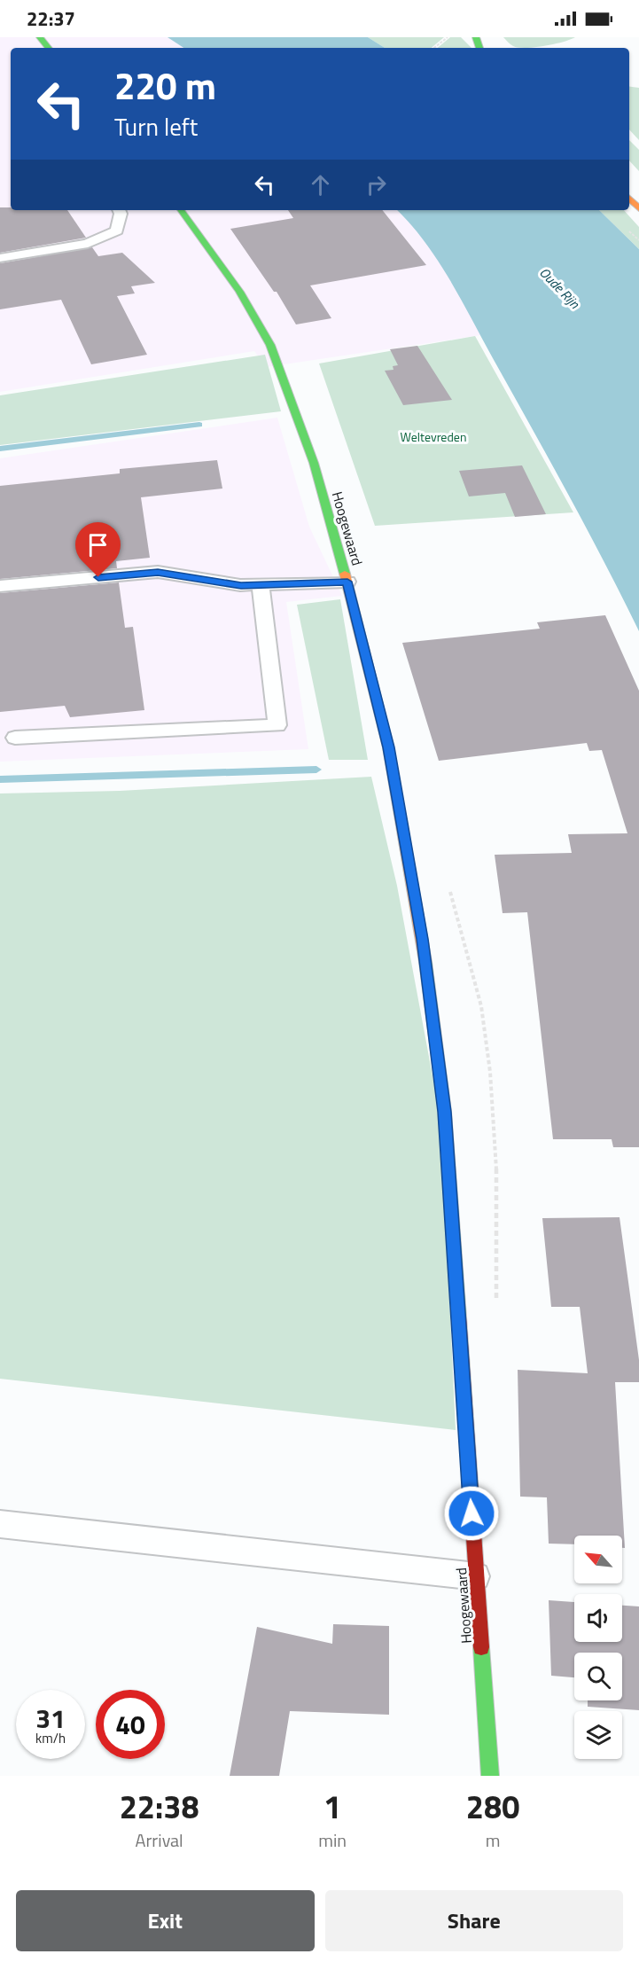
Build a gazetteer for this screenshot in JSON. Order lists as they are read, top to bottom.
{
  "streets": {
    "street": ["Hoogewaard"]
  },
  "water": ["Oude Rijn"],
  "parks": ["Weltevreden"],
  "north": "top left",
  "page": {
    "status": "22:37",
    "turn": ["220 m", "Turn left"],
    "speed": "31 km/h",
    "limit": "40",
    "eta": [
      "22:38",
      "Arrival",
      "1",
      "min",
      "280",
      "m"
    ],
    "buttons": ["Exit", "Share"]
  }
}
